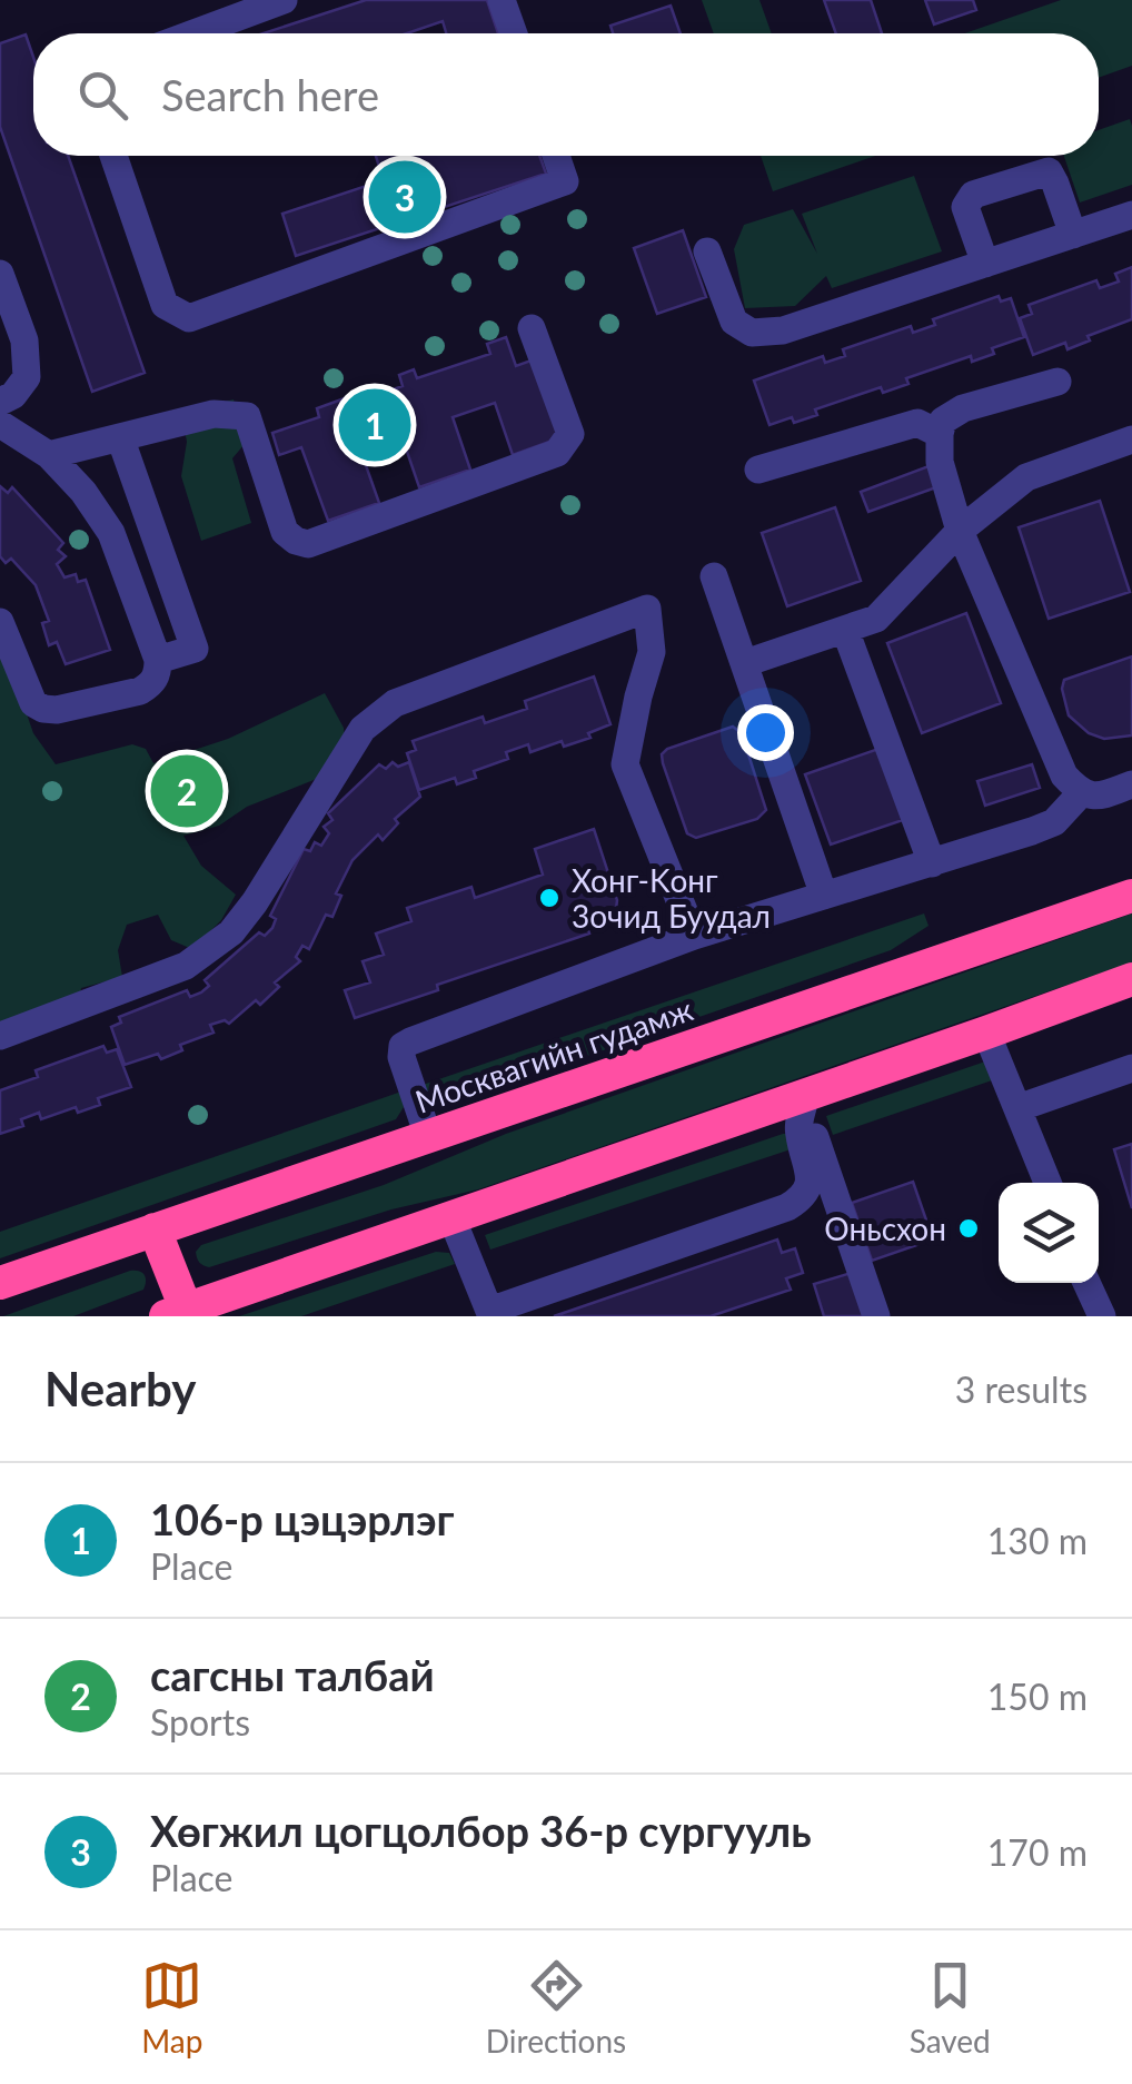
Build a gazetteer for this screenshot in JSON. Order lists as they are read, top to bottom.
{
  "streets": {
    "highway": ["Москвагийн гудамж"]
  },
  "places": ["Хонг-Kонг 3очид Буудал", "Оньсхон"],
  "page": {
    "search": "Search here",
    "pins": ["3", "1", "2"],
    "heading": ["Nearby", "3 results"],
    "list": [
      {
        "mark": "1",
        "name": "106-р цэцэрлэг",
        "note": "Place",
        "value": "130 m"
      },
      {
        "mark": "2",
        "name": "сагсны талбай",
        "note": "Sports",
        "value": "150 m"
      },
      {
        "mark": "3",
        "name": "Хөгжил цогцолбор 36-р сургууль",
        "note": "Place",
        "value": "170 m"
      }
    ],
    "nav": ["Map", "Directions", "Saved"]
  }
}
